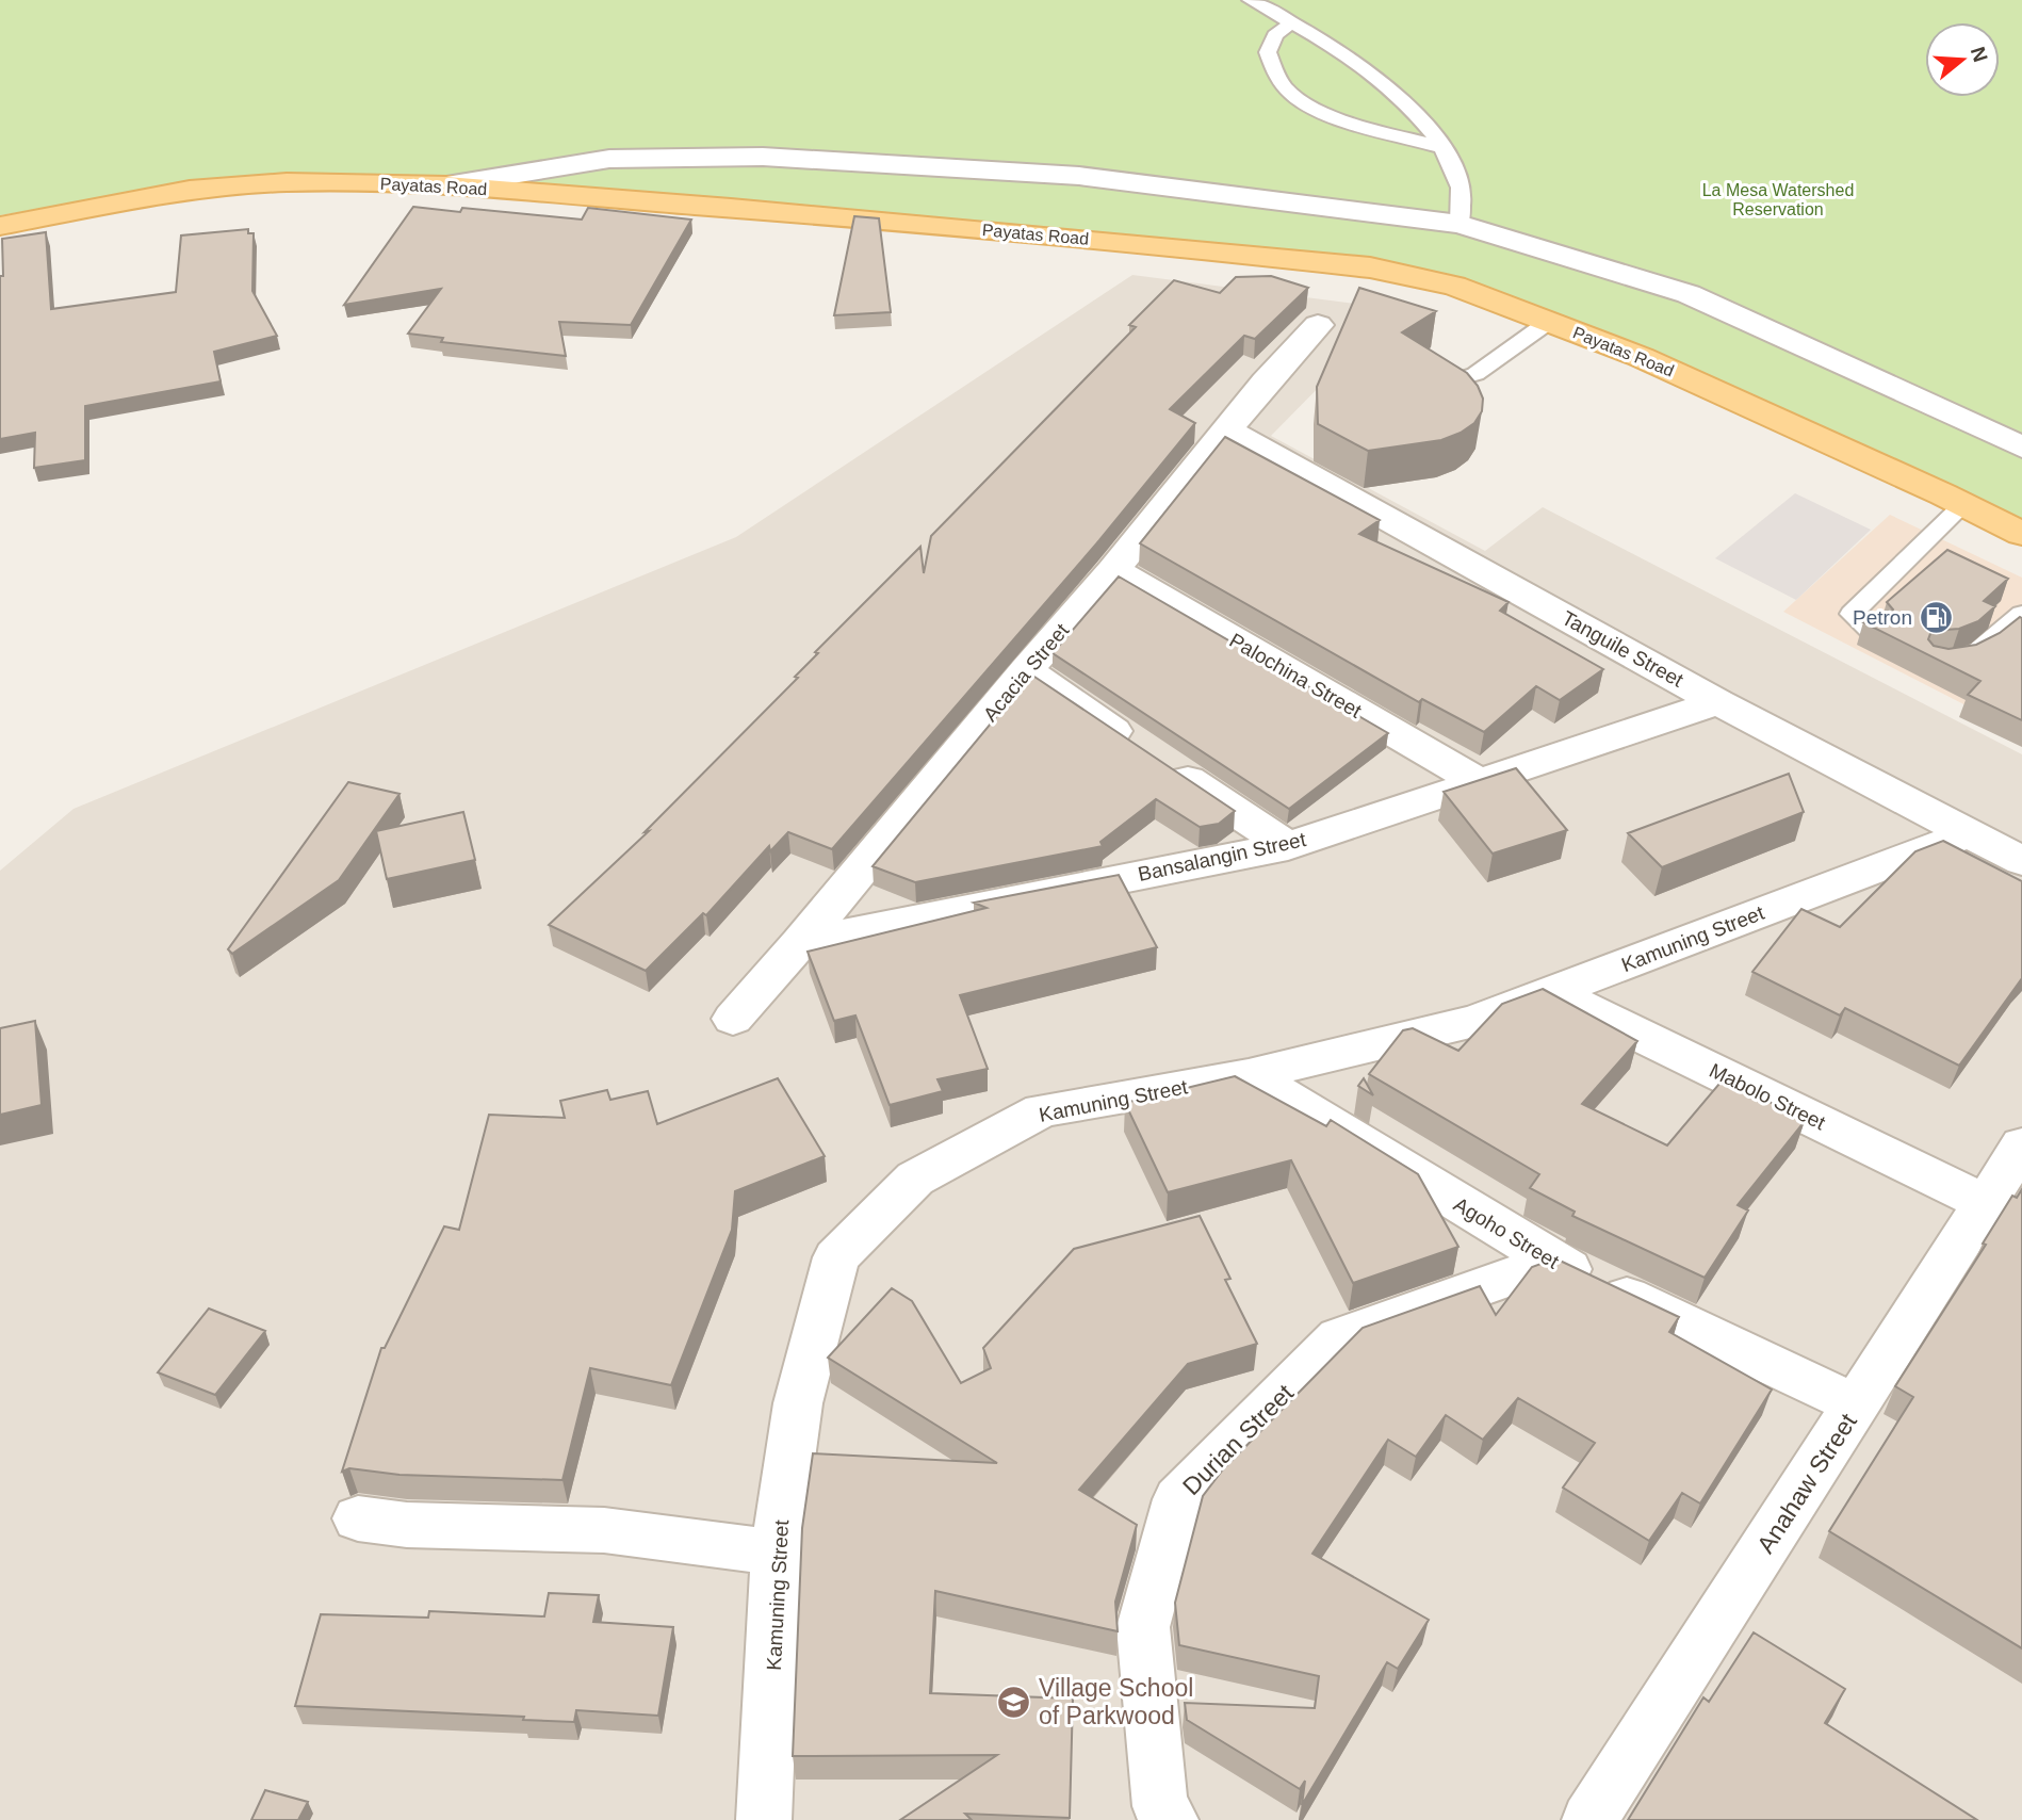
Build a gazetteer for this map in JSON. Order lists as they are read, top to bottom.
{
  "streets": {
    "main road": ["Payatas Road"],
    "street": [
      "Tanguile Street",
      "Acacia Street",
      "Palochina Street",
      "Bansalangin Street",
      "Kamuning Street",
      "Mabolo Street",
      "Agoho Street",
      "Durian Street",
      "Anahaw Street"
    ]
  },
  "crossings": [
    ["Tanguile Street", "Acacia Street"],
    ["Tanguile Street", "Bansalangin Street"],
    ["Tanguile Street", "Kamuning Street"],
    ["Acacia Street", "Palochina Street"],
    ["Acacia Street", "Bansalangin Street"],
    ["Palochina Street", "Bansalangin Street"],
    ["Kamuning Street", "Mabolo Street"],
    ["Kamuning Street", "Agoho Street"],
    ["Mabolo Street", "Anahaw Street"],
    ["Agoho Street", "Durian Street"],
    ["Agoho Street", "Anahaw Street"]
  ],
  "parks": ["La Mesa Watershed Reservation"],
  "places": {
    "fuel station": ["Petron"],
    "school or university": ["Village School of Parkwood"]
  },
  "north": "right"
}
